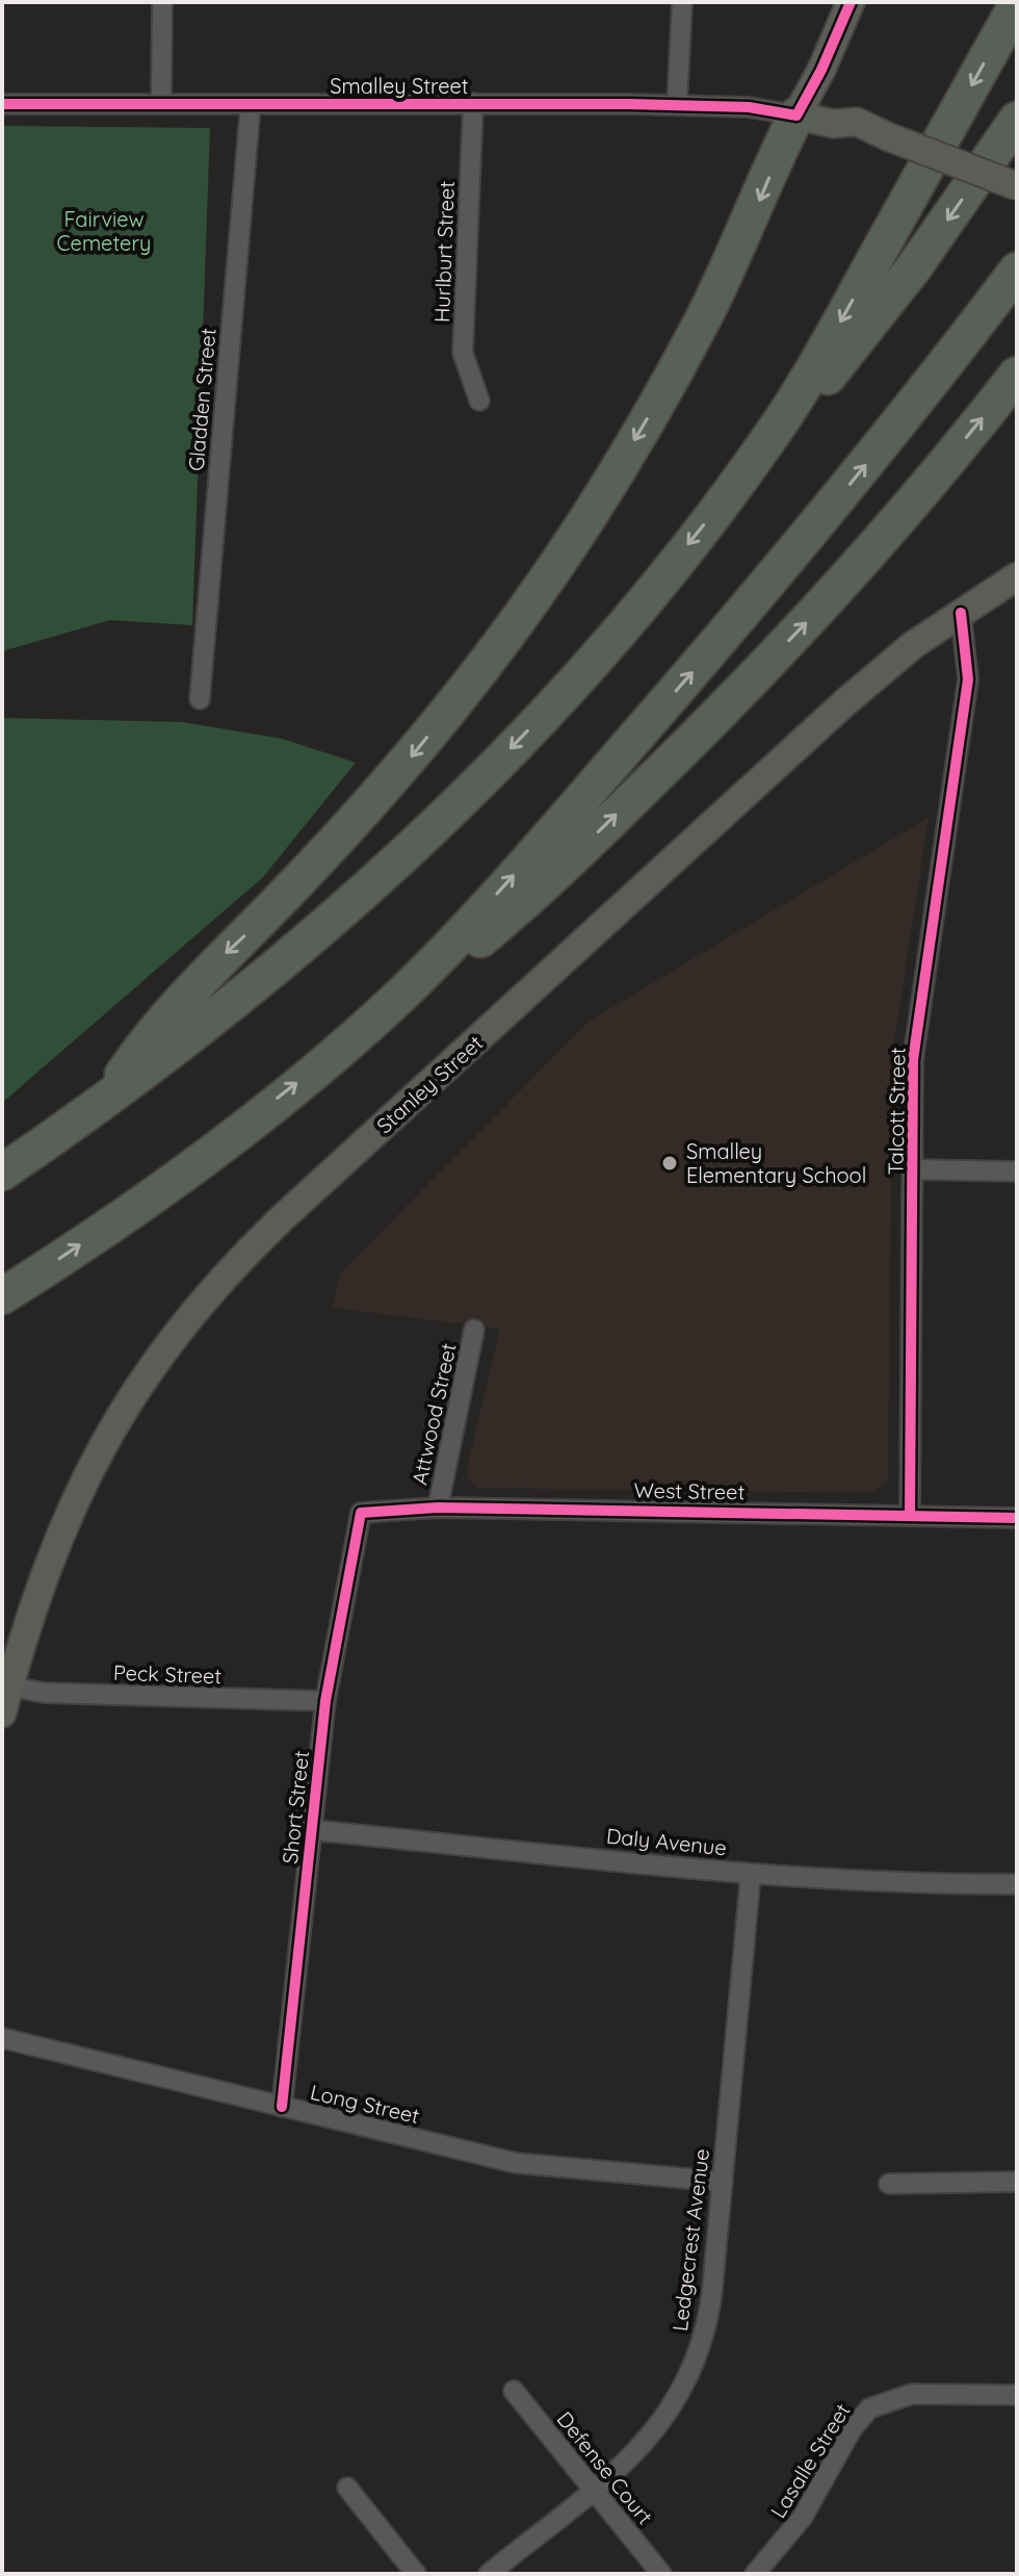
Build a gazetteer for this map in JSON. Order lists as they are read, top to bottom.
{
  "streets": {
    "main road": ["Stanley Street"],
    "street": [
      "Smalley Street",
      "Hurlburt Street",
      "Gladden Street",
      "Talcott Street",
      "Attwood Street",
      "West Street",
      "Peck Street",
      "Short Street",
      "Daly Avenue",
      "Long Street",
      "Ledgecrest Avenue",
      "Lasalle Street",
      "Defense Court"
    ]
  },
  "crossings": [
    ["Smalley Street", "Hurlburt Street"],
    ["Smalley Street", "Gladden Street"],
    ["Stanley Street", "Talcott Street"],
    ["Stanley Street", "Peck Street"],
    ["Talcott Street", "West Street"],
    ["Attwood Street", "West Street"],
    ["West Street", "Short Street"],
    ["Peck Street", "Short Street"],
    ["Short Street", "Daly Avenue"],
    ["Short Street", "Long Street"],
    ["Daly Avenue", "Ledgecrest Avenue"],
    ["Long Street", "Ledgecrest Avenue"],
    ["Ledgecrest Avenue", "Defense Court"]
  ],
  "parks": ["Fairview Cemetery"],
  "places": ["Smalley Elementary School"]
}
